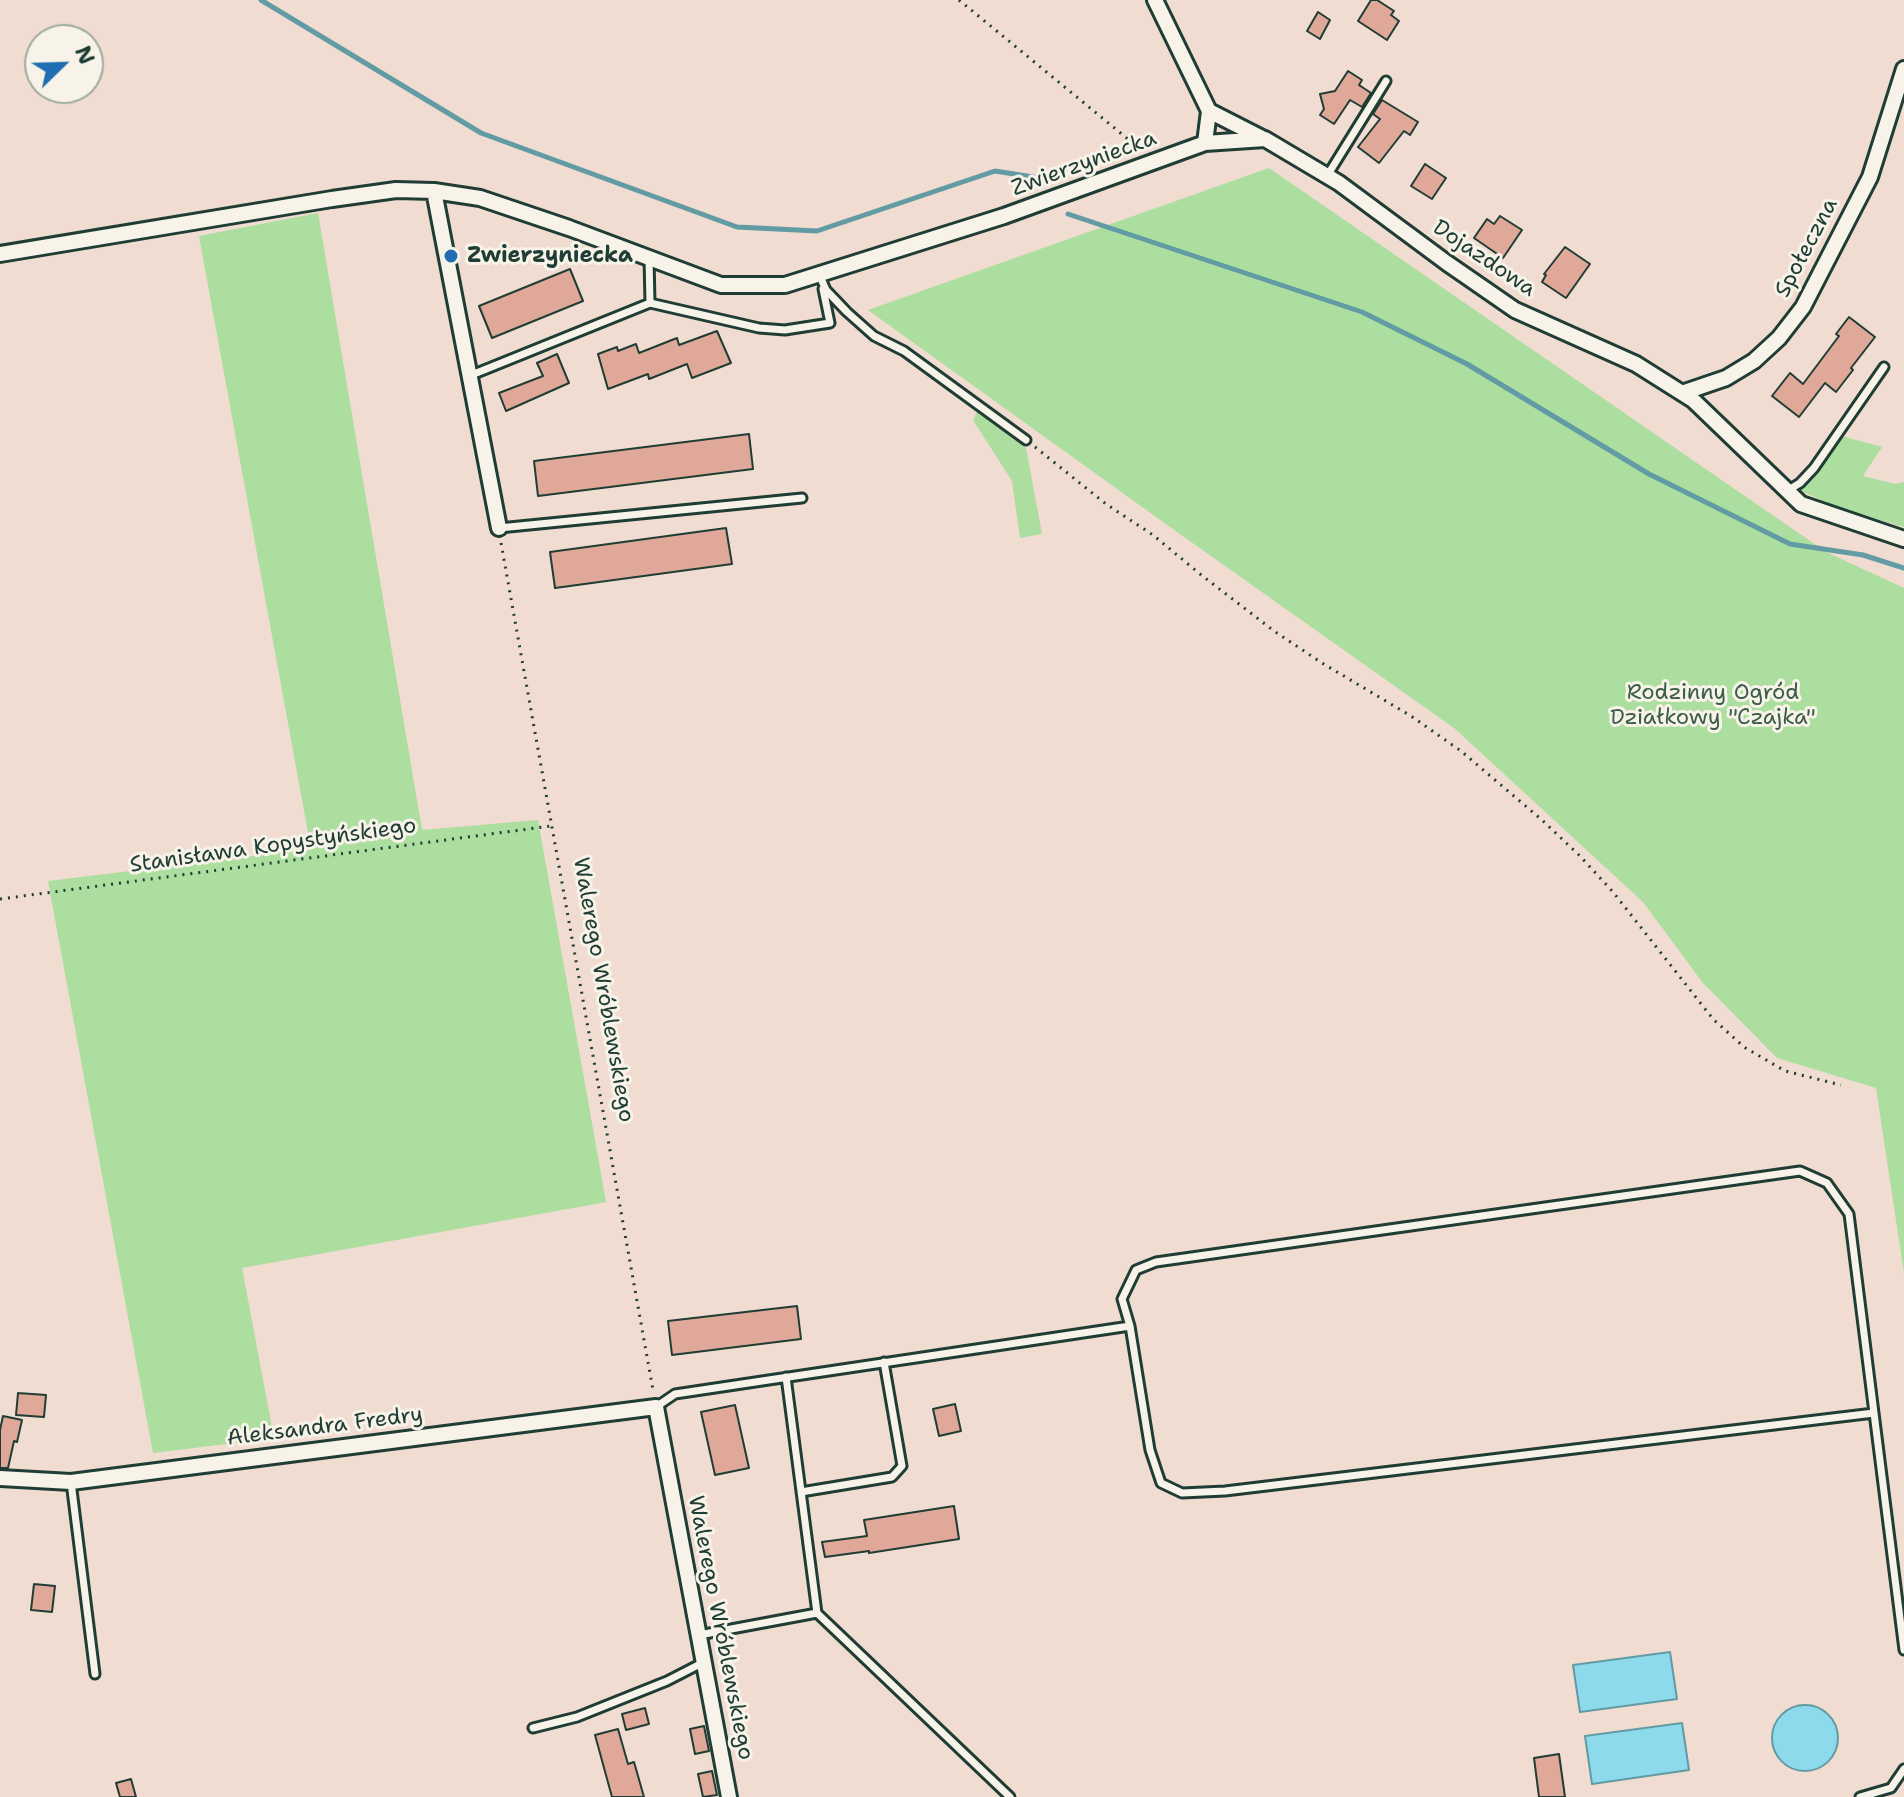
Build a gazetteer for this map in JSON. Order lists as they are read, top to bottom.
{
  "streets": {
    "street": [
      "Zwierzyniecka",
      "Społeczna",
      "Dojazdowa",
      "Walerego Wróblewskiego",
      "Aleksandra Fredry"
    ],
    "path": ["Stanisława Kopystyńskiego"]
  },
  "crossings": [
    ["Społeczna", "Dojazdowa"],
    ["Stanisława Kopystyńskiego", "Walerego Wróblewskiego"],
    ["Walerego Wróblewskiego", "Aleksandra Fredry"]
  ],
  "parks": ["Rodzinny Ogród Działkowy \"Czajka\""],
  "places": ["Zwierzyniecka"],
  "north": "top right"
}
